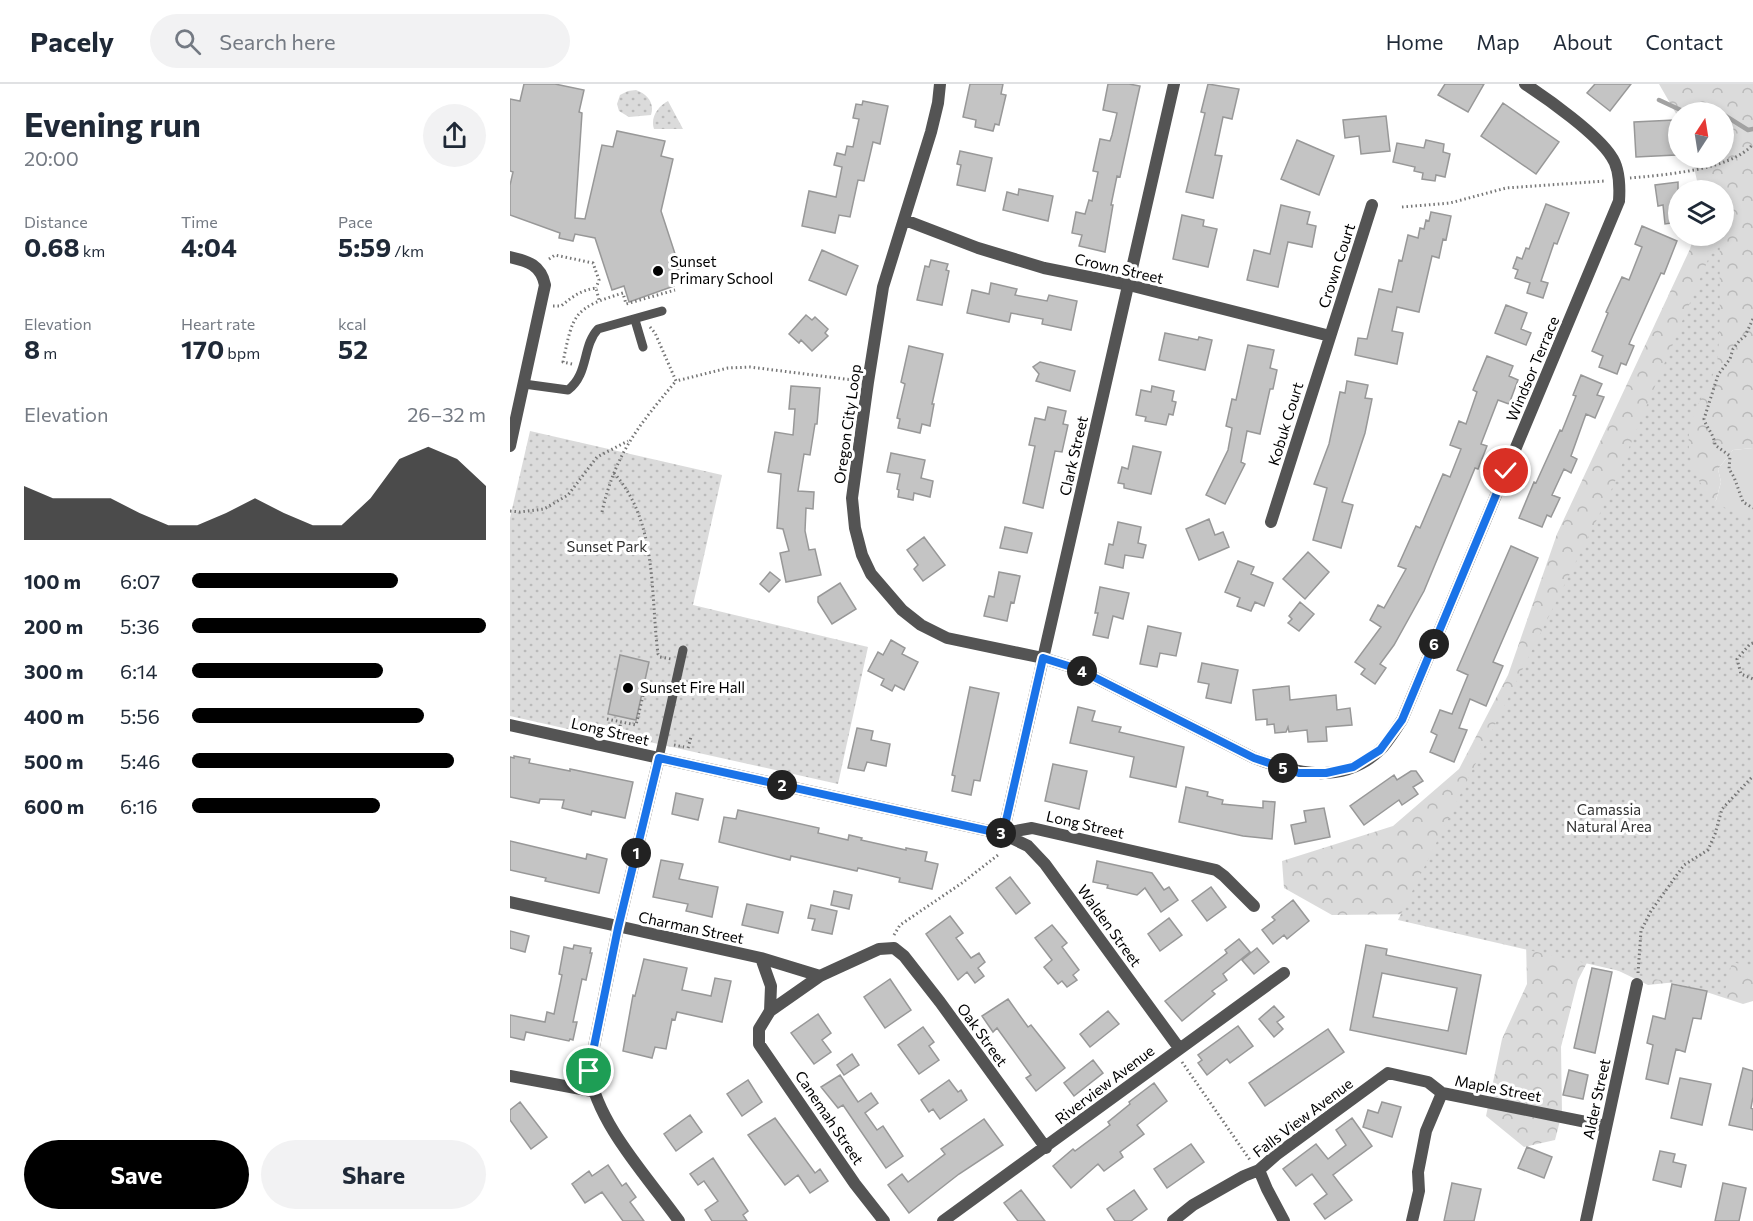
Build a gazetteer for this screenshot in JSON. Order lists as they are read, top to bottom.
{
  "streets": {
    "street": [
      "Crown Court",
      "Crown Street",
      "Windsor Terrace",
      "Oregon City Loop",
      "Kobuk Court",
      "Clark Street",
      "Long Street",
      "Walden Street",
      "Charman Street",
      "Oak Street",
      "Riverview Avenue",
      "Maple Street",
      "Alder Street",
      "Canemah Street",
      "Falls View Avenue"
    ]
  },
  "crossings": [
    ["Crown Court", "Crown Street"],
    ["Crown Court", "Kobuk Court"],
    ["Crown Street", "Oregon City Loop"],
    ["Crown Street", "Kobuk Court"],
    ["Crown Street", "Clark Street"],
    ["Windsor Terrace", "Oregon City Loop"],
    ["Windsor Terrace", "Clark Street"],
    ["Oregon City Loop", "Clark Street"],
    ["Clark Street", "Long Street"],
    ["Clark Street", "Walden Street"],
    ["Long Street", "Walden Street"],
    ["Walden Street", "Riverview Avenue"],
    ["Charman Street", "Oak Street"],
    ["Charman Street", "Canemah Street"],
    ["Oak Street", "Riverview Avenue"],
    ["Maple Street", "Alder Street"],
    ["Maple Street", "Falls View Avenue"]
  ],
  "parks": ["Sunset Park", "Camassia Natural Area"],
  "places": ["Sunset Primary School", "Sunset Fire Hall"],
  "north": "top",
  "page": {
    "header": "Pacely",
    "search": "Search here",
    "nav": [
      "Home",
      "Map",
      "About",
      "Contact"
    ],
    "heading": ["Evening run", "20:00"],
    "stats": [
      ["Distance", "0.68 km"],
      ["Time", "4:04"],
      ["Pace", "5:59 /km"],
      ["Elevation", "8 m"],
      ["Heart rate", "170 bpm"],
      ["kcal", "52"]
    ],
    "chart": ["Elevation", "26–32 m"],
    "list": [
      {
        "name": "100 m",
        "note": "6:07"
      },
      {
        "name": "200 m",
        "note": "5:36"
      },
      {
        "name": "300 m",
        "note": "6:14"
      },
      {
        "name": "400 m",
        "note": "5:56"
      },
      {
        "name": "500 m",
        "note": "5:46"
      },
      {
        "name": "600 m",
        "note": "6:16"
      }
    ],
    "pins": [
      "6",
      "4",
      "5",
      "2",
      "3",
      "1"
    ],
    "buttons": ["Save", "Share"]
  }
}
